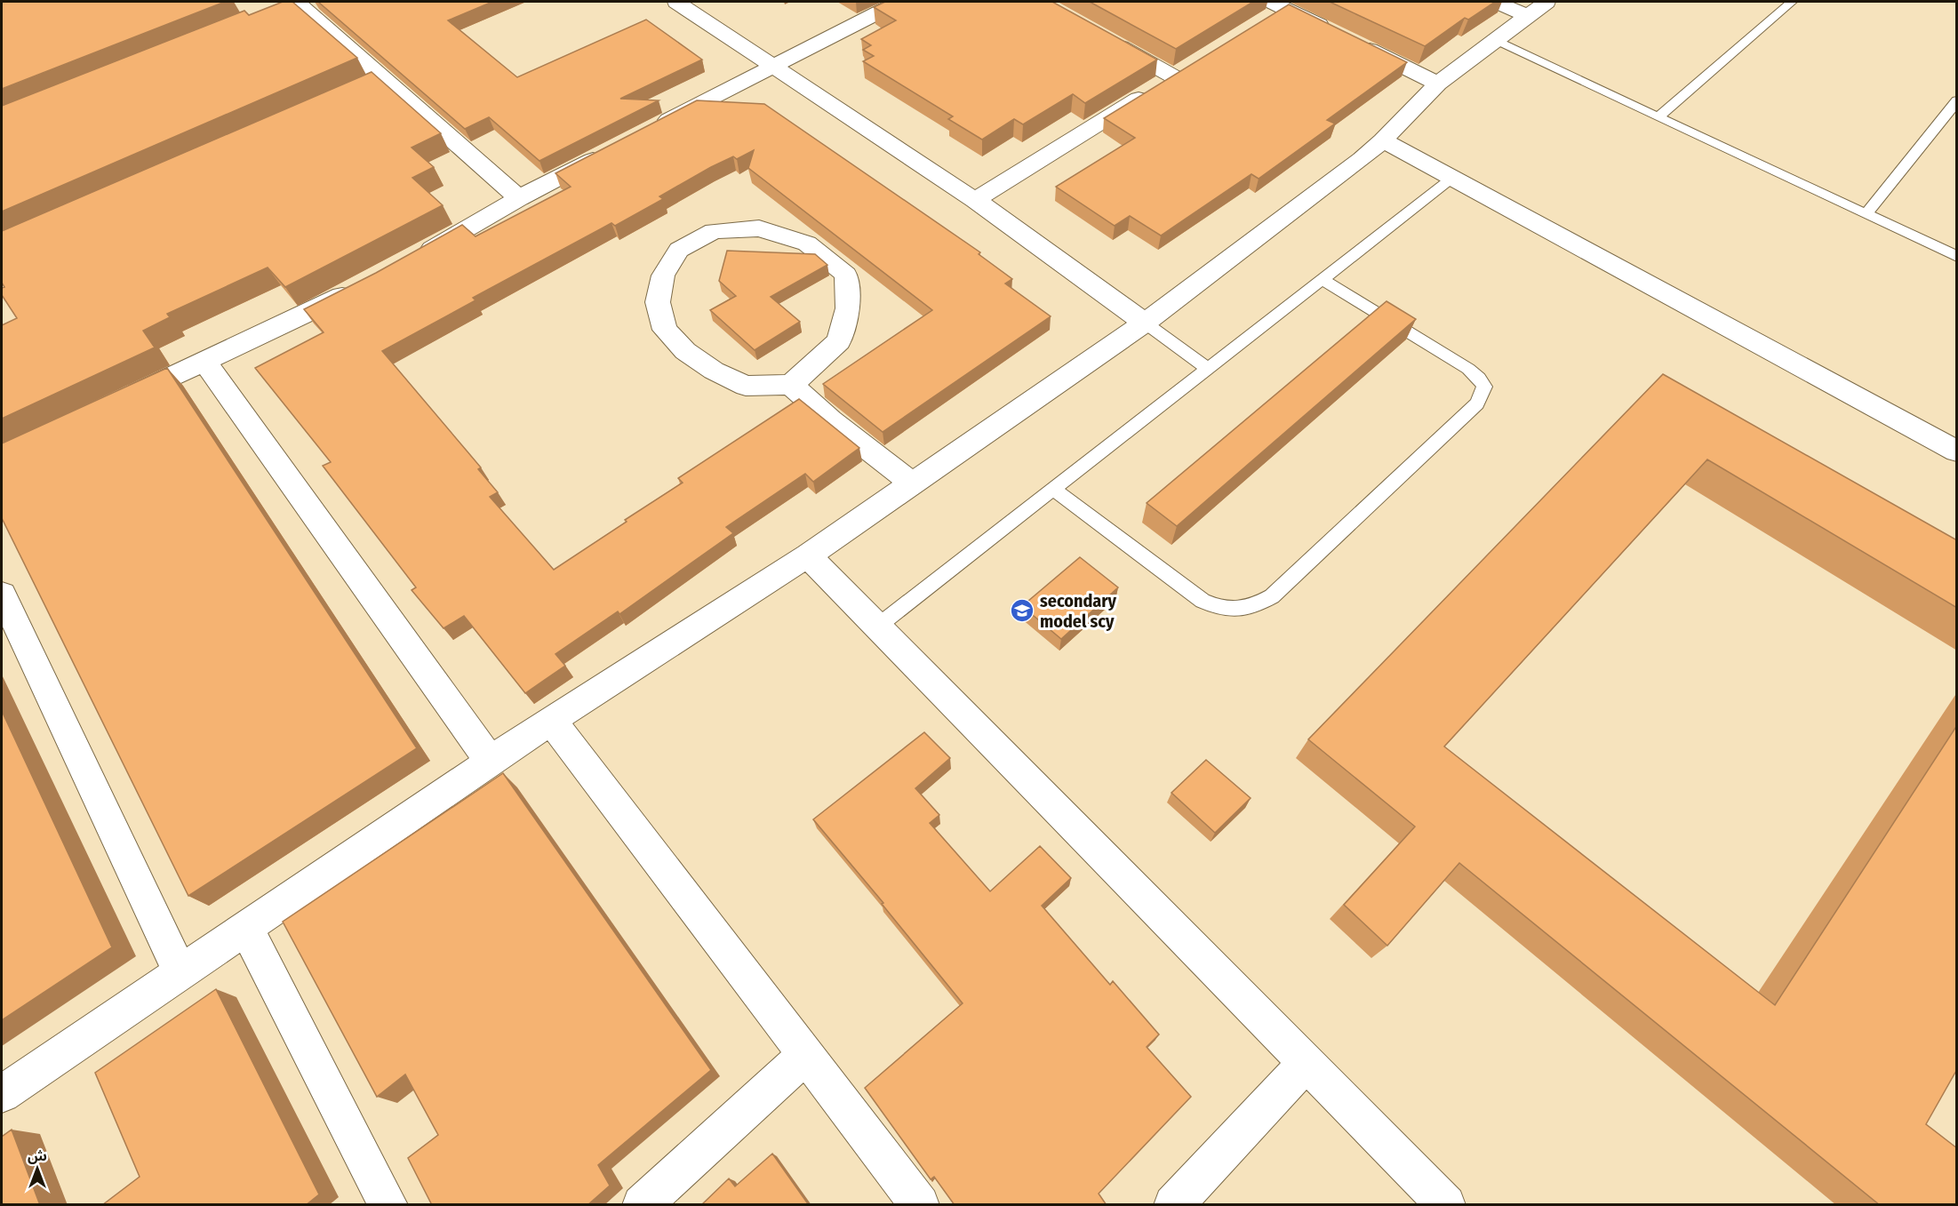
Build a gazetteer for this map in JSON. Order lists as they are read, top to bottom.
{
  "places": {
    "school or university": ["secondary model scy"]
  },
  "north": "top"
}
